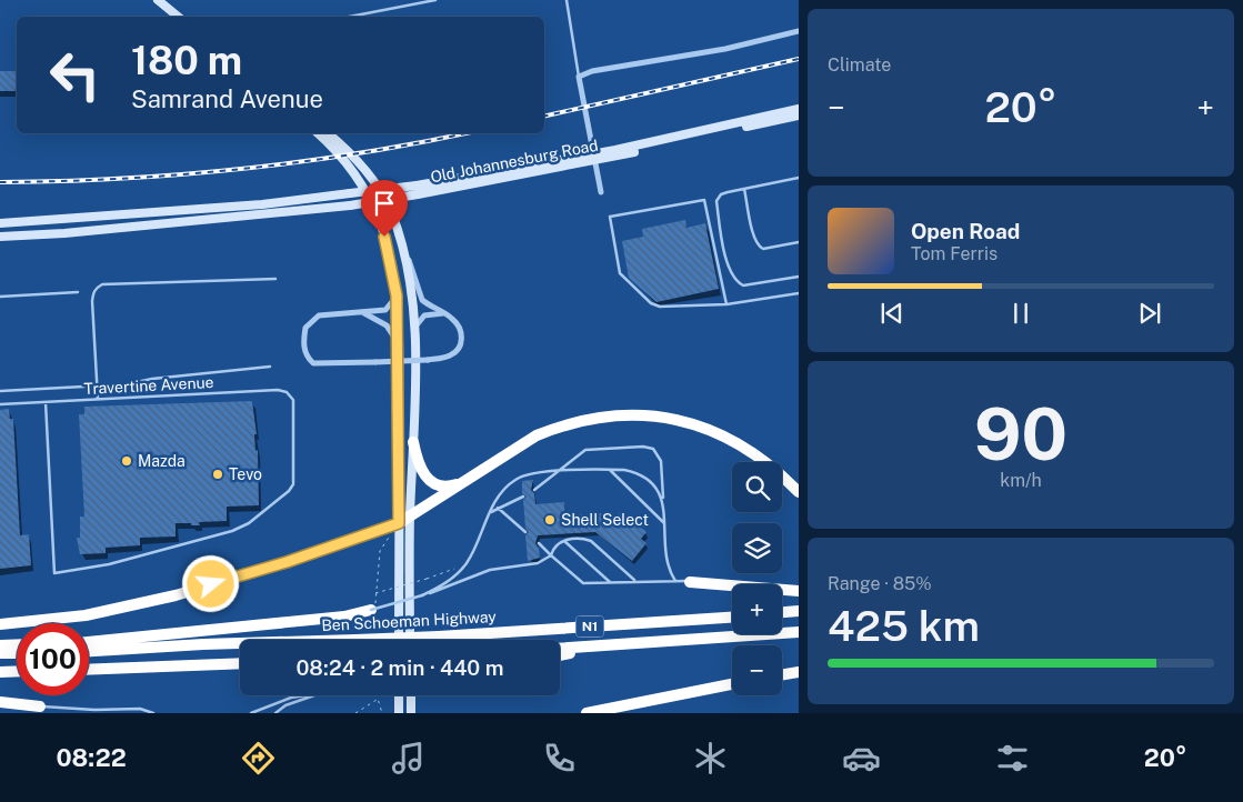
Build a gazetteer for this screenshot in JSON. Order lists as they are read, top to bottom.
{
  "streets": {
    "highway": ["Ben Schoeman Highway", "N1"],
    "main road": ["Old Johannesburg Road"],
    "lane": ["Travertine Avenue"]
  },
  "places": ["Mazda", "Tevo", "Shell Select"],
  "page": {
    "tile": [
      "Climate",
      ["90", "km/h"],
      ["Range · 85%", "425 km"]
    ],
    "turn": ["180 m", "Samrand Avenue"],
    "heat": ["−", "20°", "+"],
    "song": ["Open Road", "Tom Ferris"],
    "map_buttons": ["+", "−"],
    "limit": "100",
    "trip": "08:24 · 2 min · 440 m",
    "tabs": ["08:22", "20°"]
  }
}
